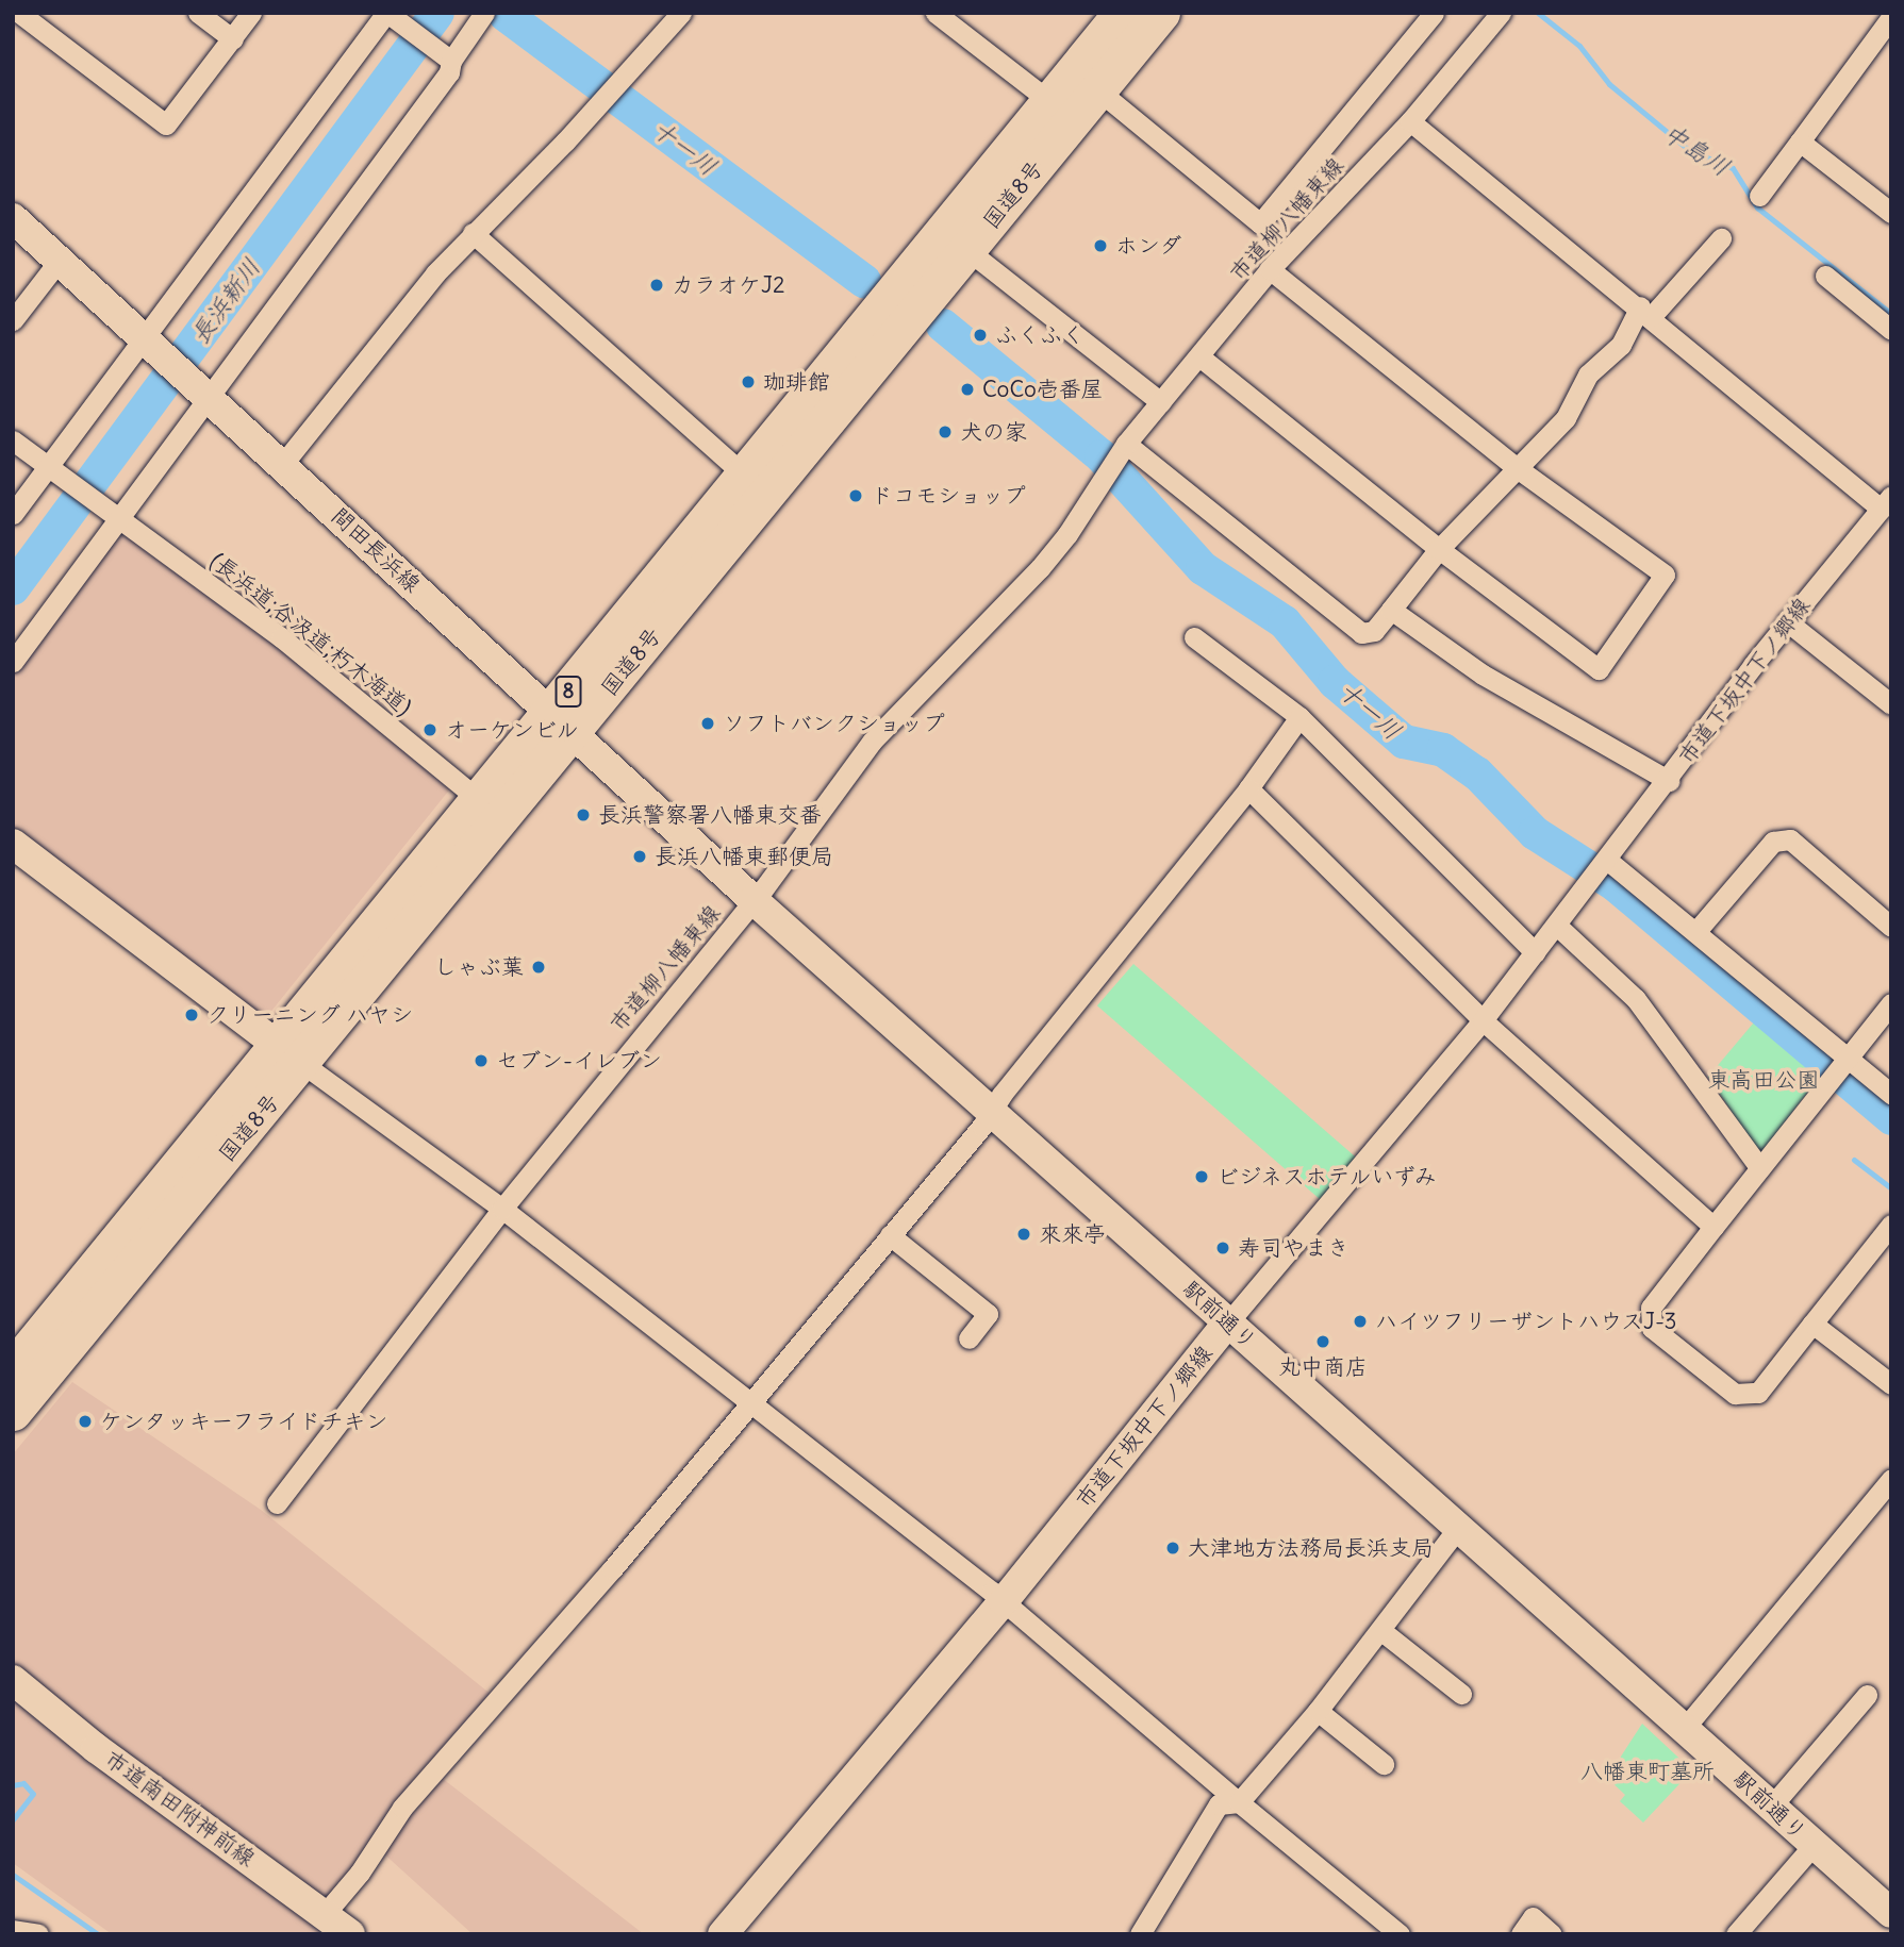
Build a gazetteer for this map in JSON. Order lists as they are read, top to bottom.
{
  "streets": {
    "highway": ["国道8号", "8"],
    "main road": [
      "間田長浜線",
      "市道下坂中下ノ郷線",
      "駅前通り",
      "市道南田附神前線"
    ],
    "street": ["市道柳八幡東線", "(長浜道;谷汲道;朽木海道)"]
  },
  "crossings": [
    ["国道8号", "間田長浜線"],
    ["国道8号", "(長浜道;谷汲道;朽木海道)"],
    ["国道8号", "駅前通り"],
    ["市道柳八幡東線", "駅前通り"],
    ["間田長浜線", "駅前通り"],
    ["市道下坂中下ノ郷線", "駅前通り"]
  ],
  "water": ["十一川", "中島川", "長浜新川"],
  "parks": ["東高田公園", "八幡東町墓所"],
  "places": [
    "ホンダ",
    "カラオケJ2",
    "ふくふく",
    "珈琲館",
    "CoCo壱番屋",
    "犬の家",
    "ドコモショップ",
    "ソフトバンクショップ",
    "オーケンビル",
    "長浜警察署八幡東交番",
    "長浜八幡東郵便局",
    "しゃぶ葉",
    "クリーニング ハヤシ",
    "セブン-イレブン",
    "ビジネスホテルいずみ",
    "來來亭",
    "寿司やまき",
    "ハイツフリーザントハウスJ-3",
    "丸中商店",
    "ケンタッキーフライドチキン",
    "大津地方法務局長浜支局"
  ]
}
